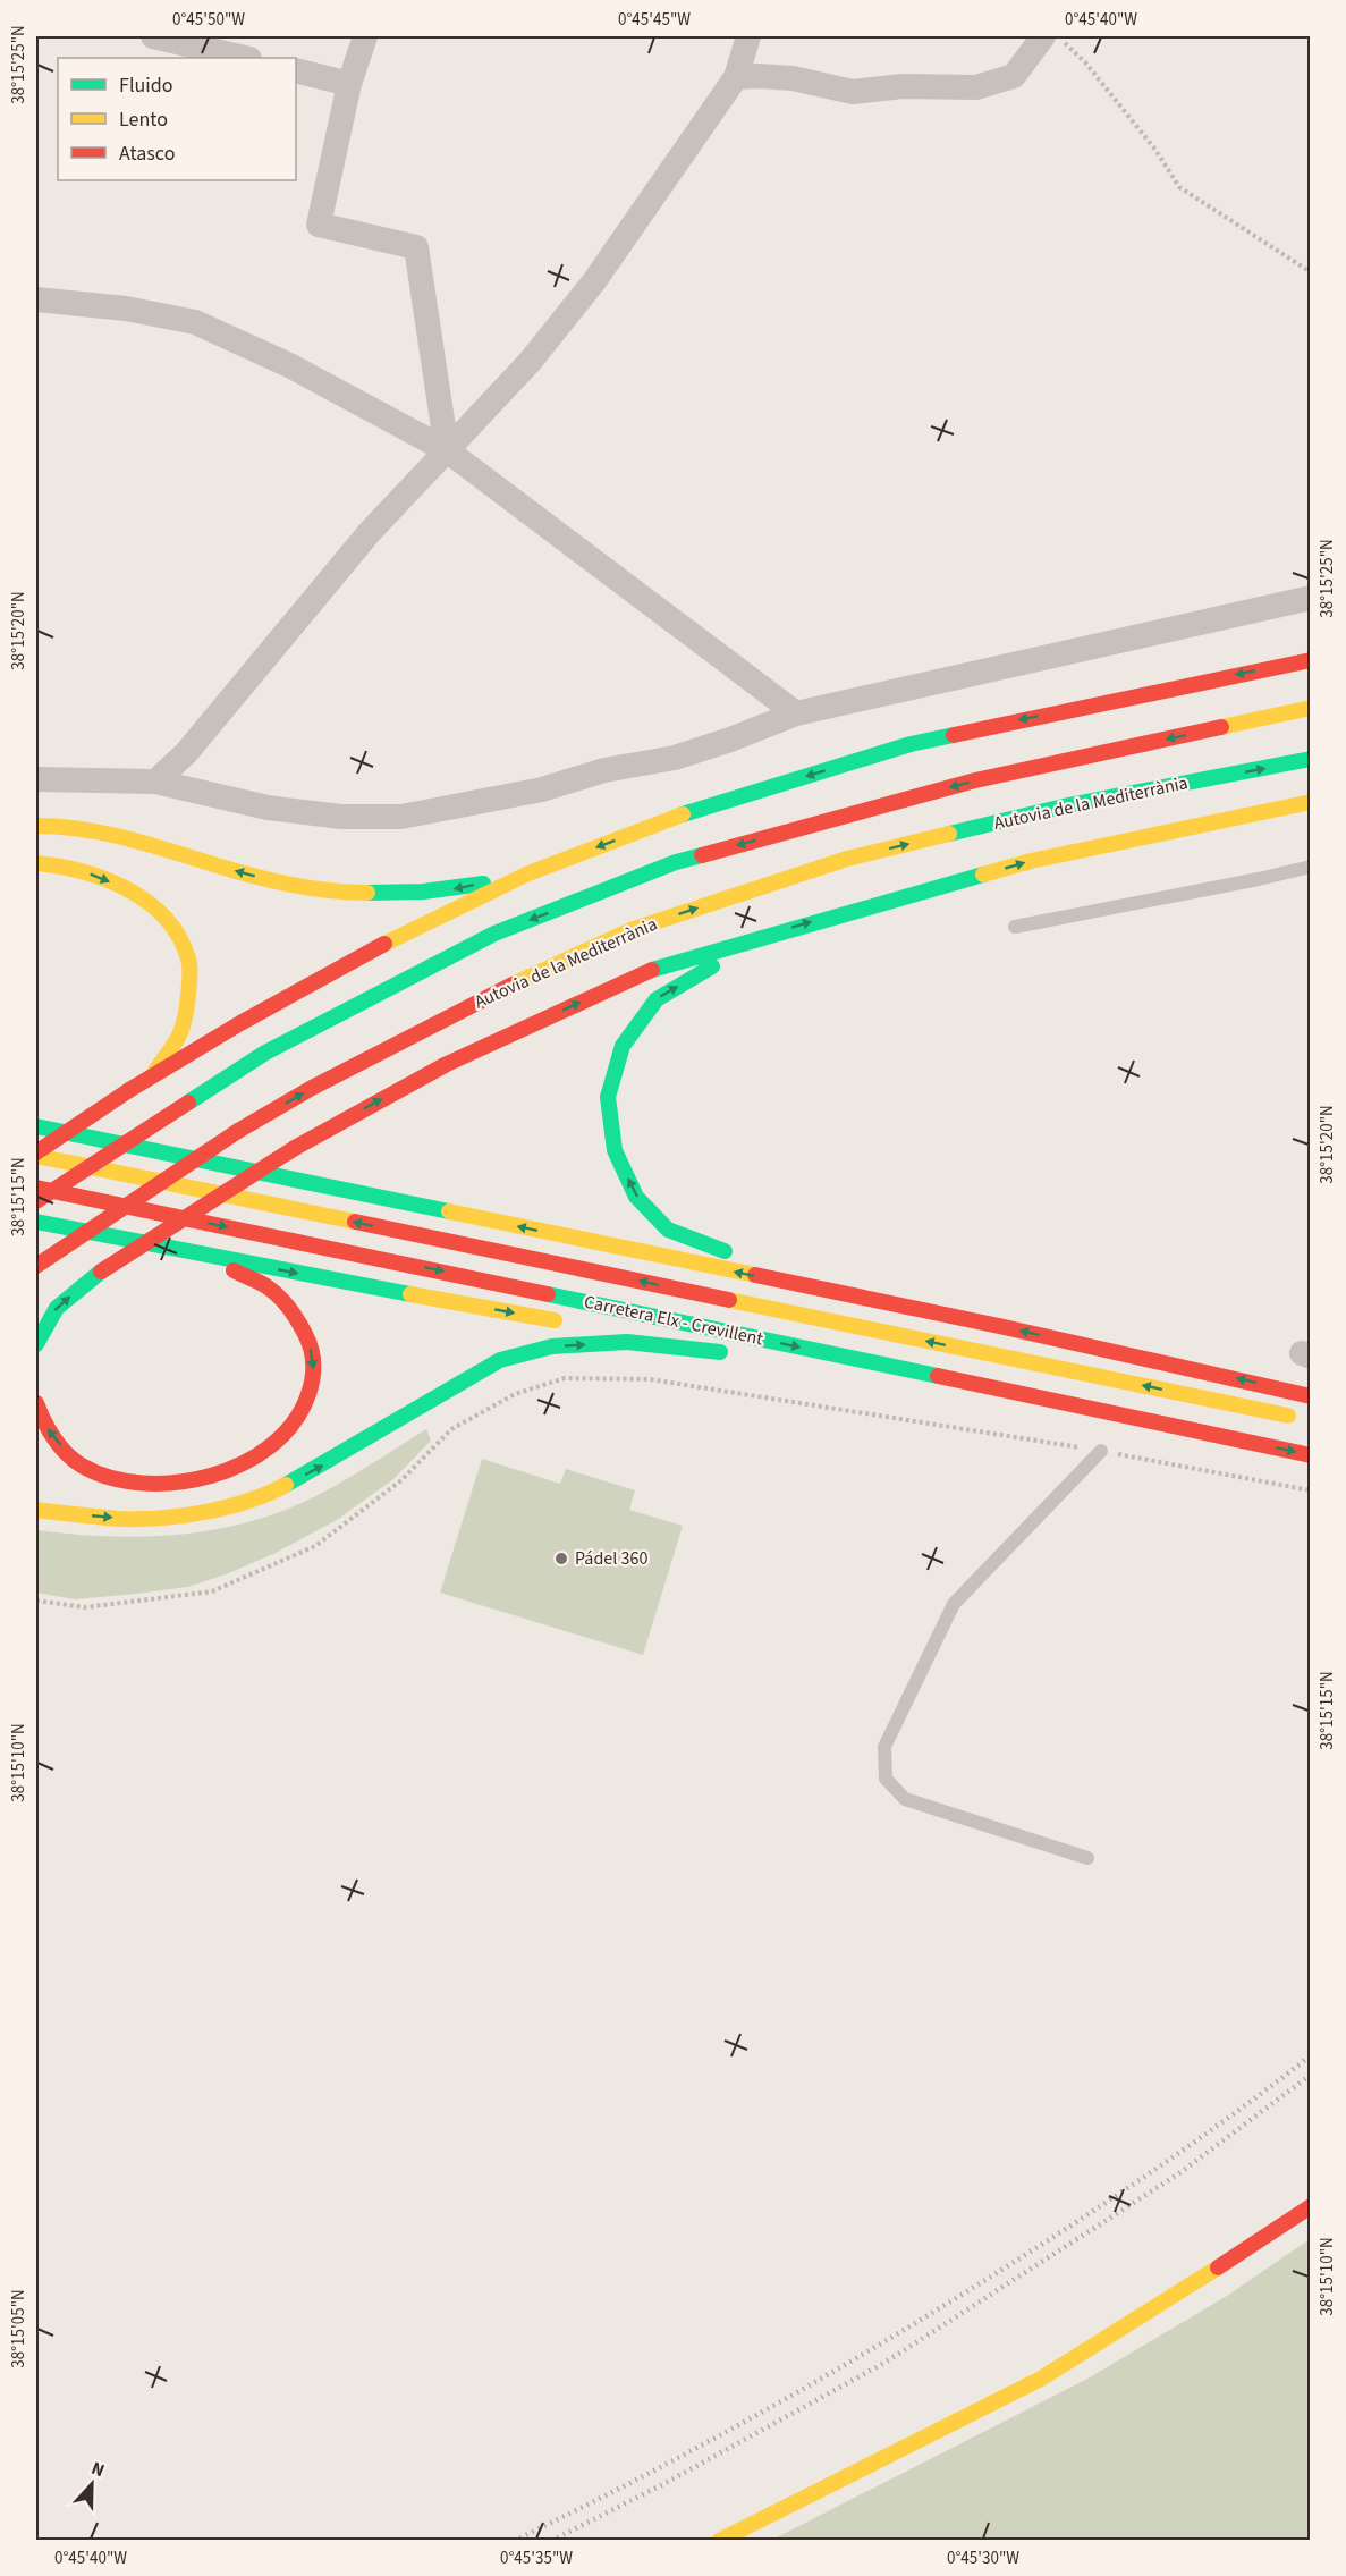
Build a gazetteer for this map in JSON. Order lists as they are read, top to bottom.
{
  "streets": {
    "main road": ["Autovia de la Mediterrània", "Carretera Elx - Crevillent"]
  },
  "places": ["Pádel 360"],
  "legend": ["Fluido", "Lento", "Atasco"],
  "north": "top",
  "coordinates": [
    "0°45'50\"W",
    "0°45'45\"W",
    "0°45'40\"W",
    "38°15'25\"N",
    "38°15'20\"N",
    "38°15'15\"N",
    "38°15'10\"N",
    "38°15'05\"N",
    "0°45'35\"W",
    "0°45'30\"W"
  ]
}
